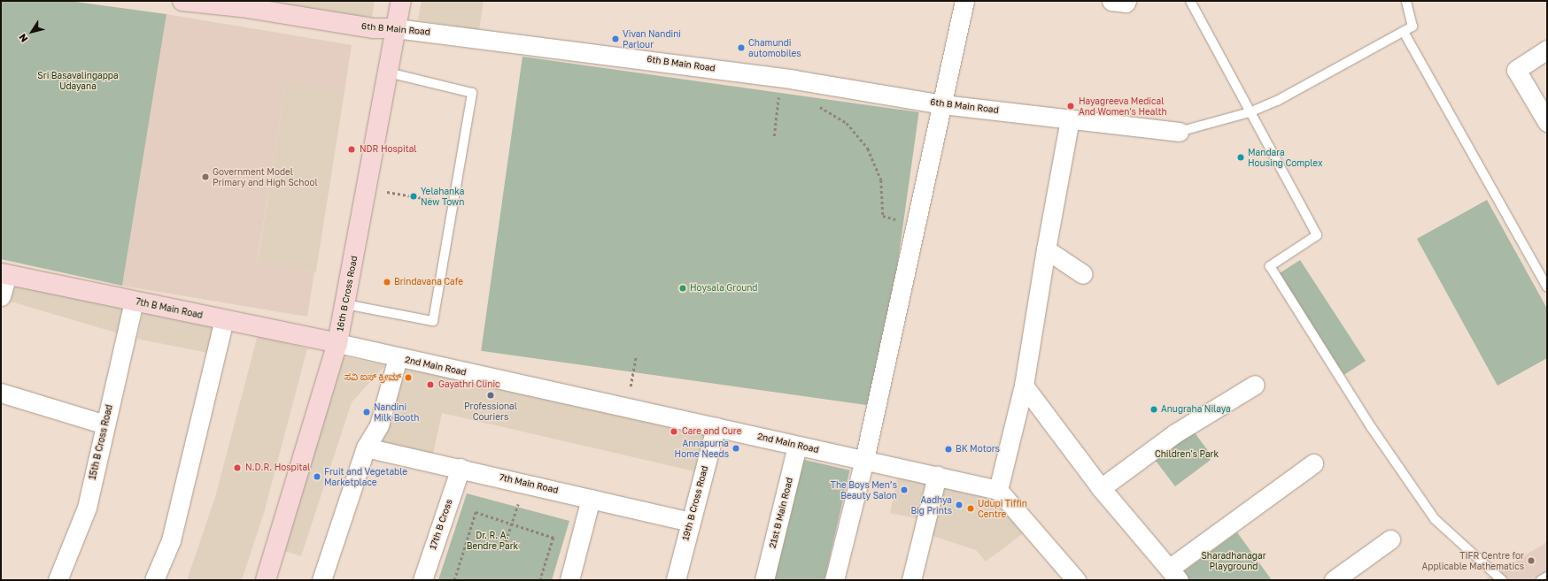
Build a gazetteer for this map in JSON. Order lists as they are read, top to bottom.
{
  "streets": {
    "main road": ["6th B Main Road", "16th B Cross Road", "7th B Main Road"],
    "street": [
      "2nd Main Road",
      "15th B Cross Road",
      "7th Main Road",
      "19th B Cross Road",
      "21st B Main Road",
      "17th B Cross"
    ]
  },
  "crossings": [
    ["6th B Main Road", "16th B Cross Road"],
    ["16th B Cross Road", "7th B Main Road"],
    ["16th B Cross Road", "2nd Main Road"],
    ["7th B Main Road", "2nd Main Road"],
    ["7th B Main Road", "15th B Cross Road"],
    ["2nd Main Road", "19th B Cross Road"],
    ["2nd Main Road", "21st B Main Road"],
    ["7th Main Road", "19th B Cross Road"],
    ["7th Main Road", "17th B Cross"]
  ],
  "parks": [
    "Sri Basavalingappa Udayana",
    "Children's Park",
    "Dr. R. A. Bendre Park",
    "Sharadhanagar Playground"
  ],
  "places": [
    "Vivan Nandini Parlour",
    "Chamundi automobiles",
    "Hayagreeva Medical And Women's Health",
    "NDR Hospital",
    "Mandara Housing Complex",
    "Government Model Primary and High School",
    "Yelahanka New Town",
    "Brindavana Cafe",
    "Hoysala Ground",
    "ಸವಿ ಐಸ್ ಕ್ರೀಮ್",
    "Gayathri Clinic",
    "Professional Couriers",
    "Anugraha Nilaya",
    "Nandini Milk Booth",
    "Care and Cure",
    "Annapurna Home Needs",
    "BK Motors",
    "N.D.R. Hospital",
    "Fruit and Vegetable Marketplace",
    "The Boys Men’s Beauty Salon",
    "Aadhya Big Prints",
    "Udupi Tiffin Centre",
    "TIFR Centre for Applicable Mathematics"
  ],
  "north": "bottom left"
}
